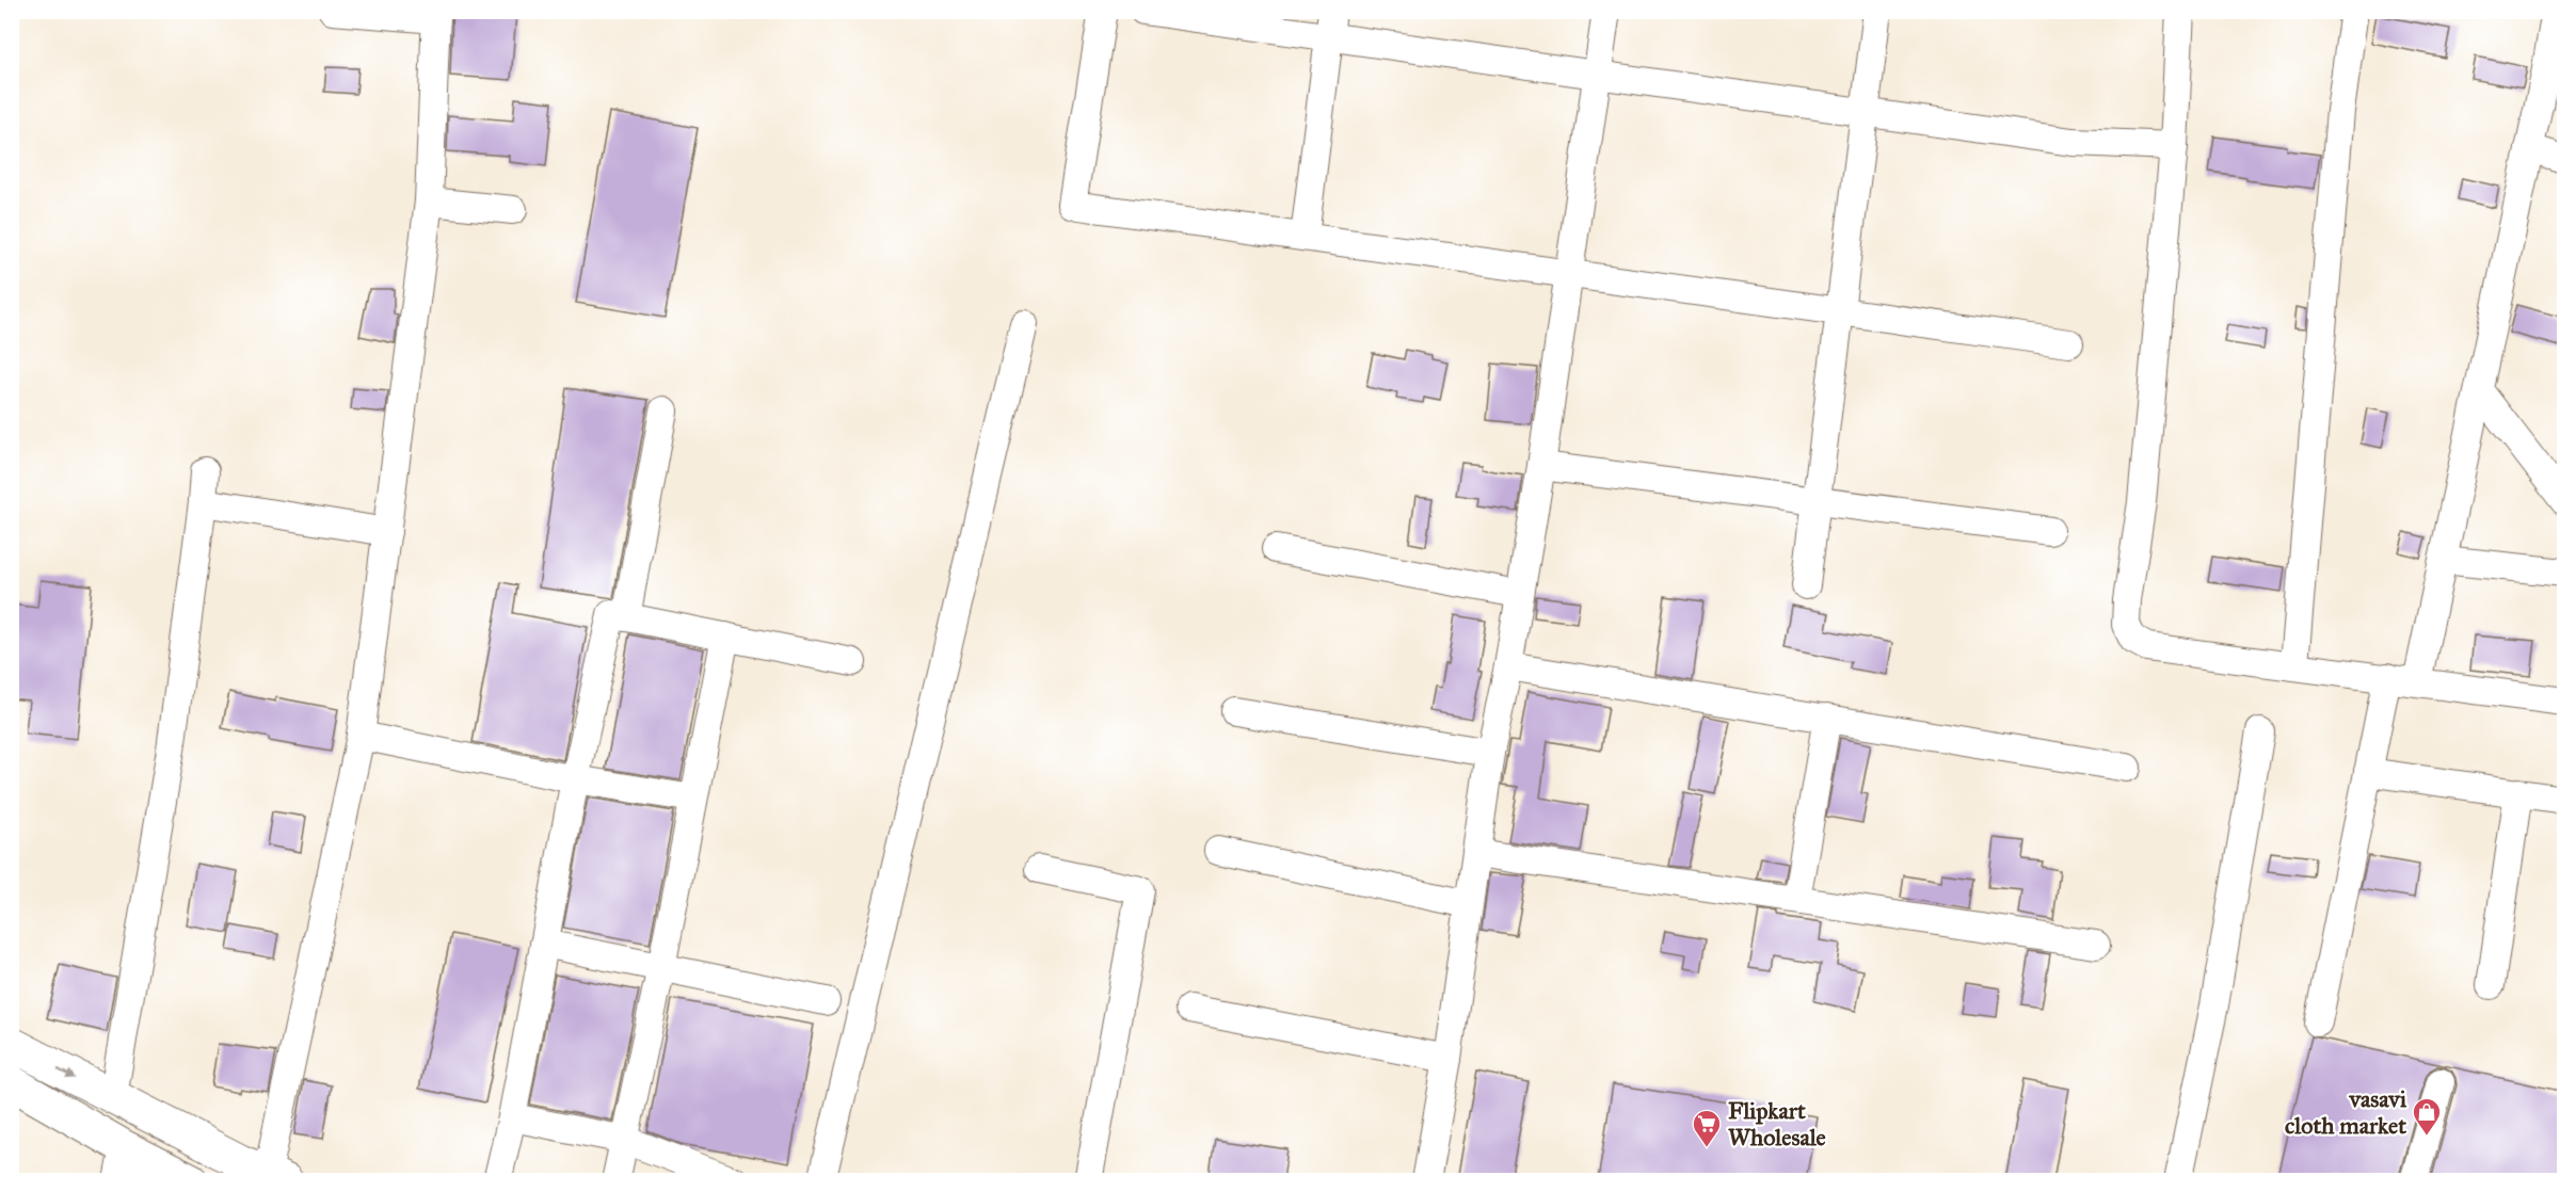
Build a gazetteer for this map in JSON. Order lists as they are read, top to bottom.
{
  "places": {
    "shop": ["vasavi cloth market"],
    "supermarket": ["Flipkart Wholesale"]
  }
}
